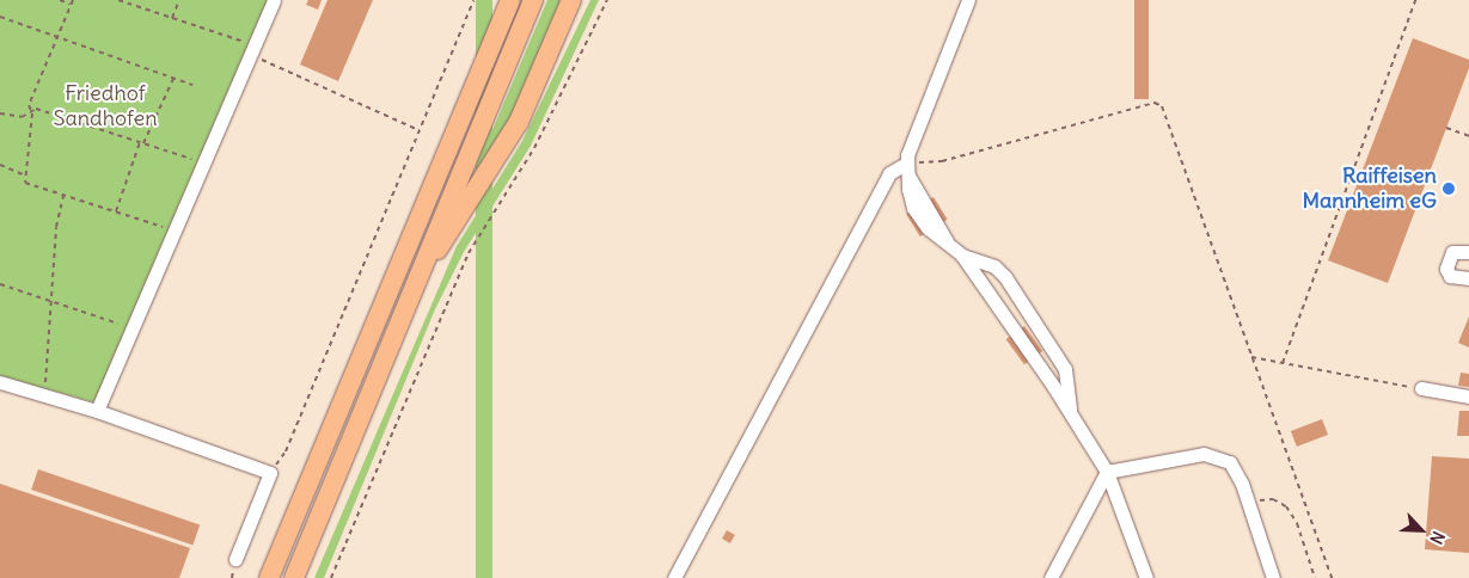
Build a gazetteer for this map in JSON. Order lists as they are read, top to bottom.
{
  "parks": ["Friedhof Sandhofen"],
  "places": ["Raiffeisen Mannheim eG"],
  "north": "bottom right"
}
